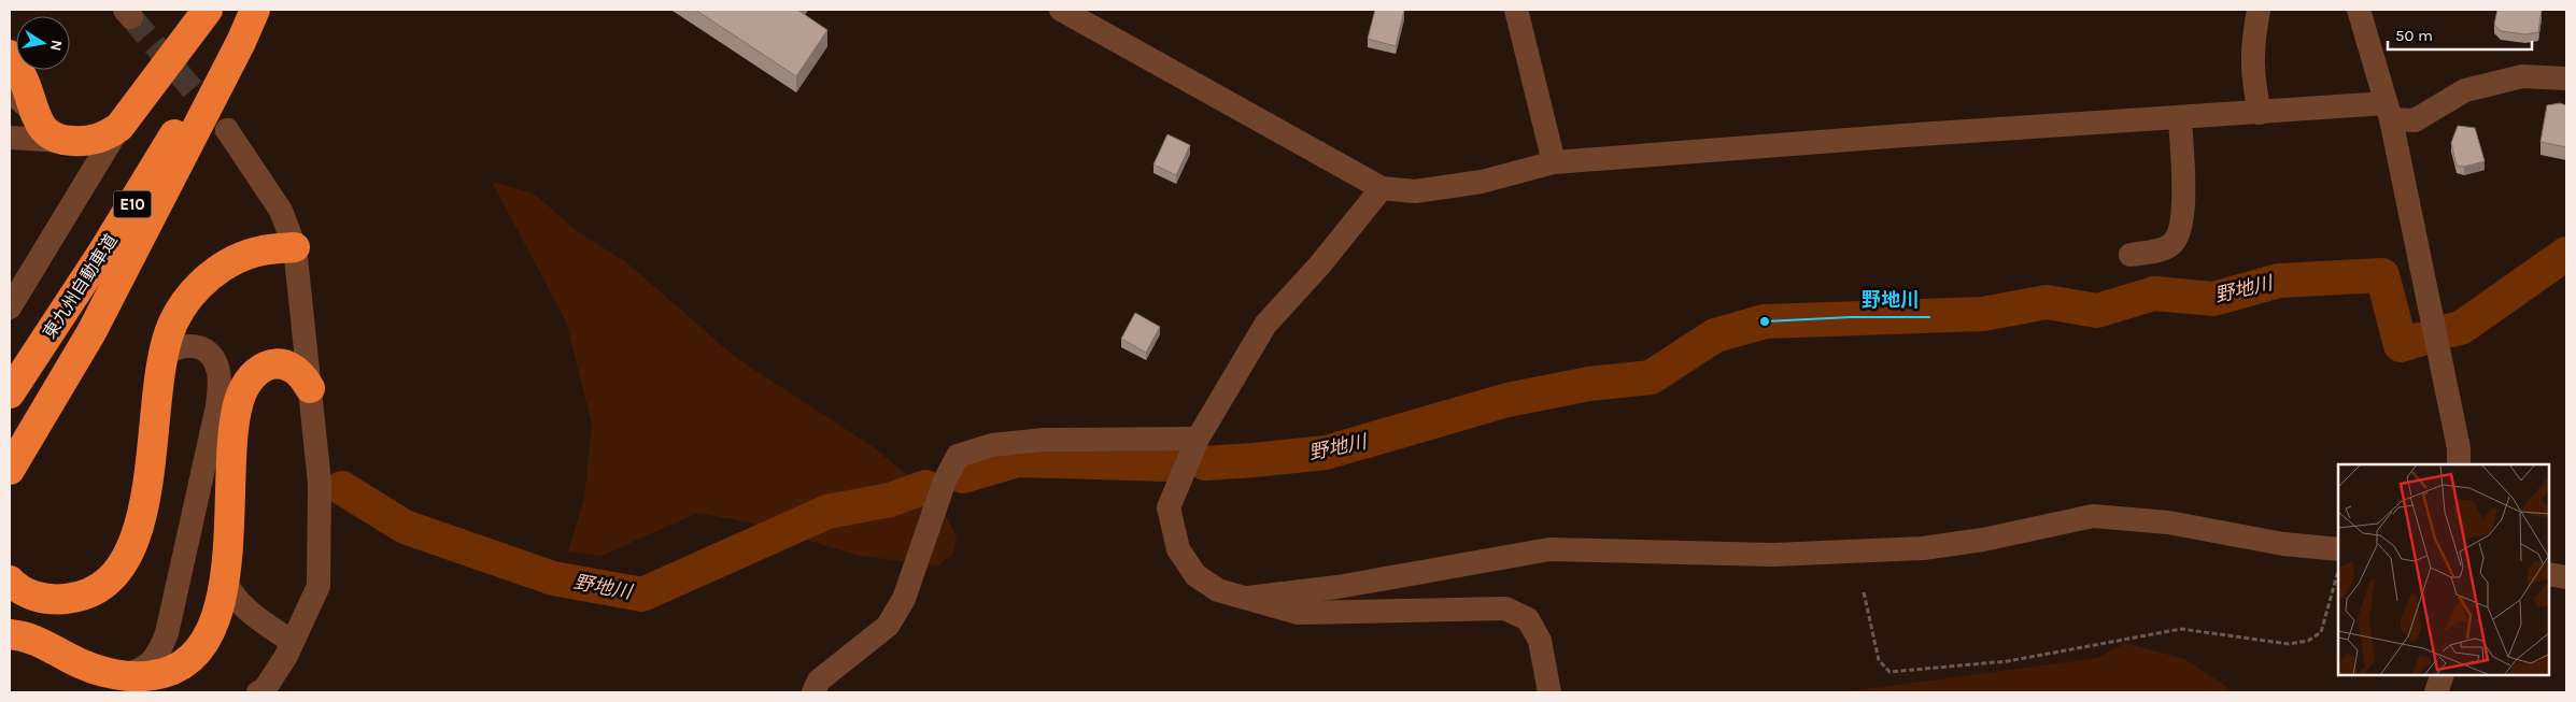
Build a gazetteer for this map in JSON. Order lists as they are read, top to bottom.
{
  "streets": {
    "highway": ["E10", "東九州自動車道"]
  },
  "water": ["野地川"],
  "places": ["野地川"],
  "scale_bar": "50 m",
  "north": "right"
}
